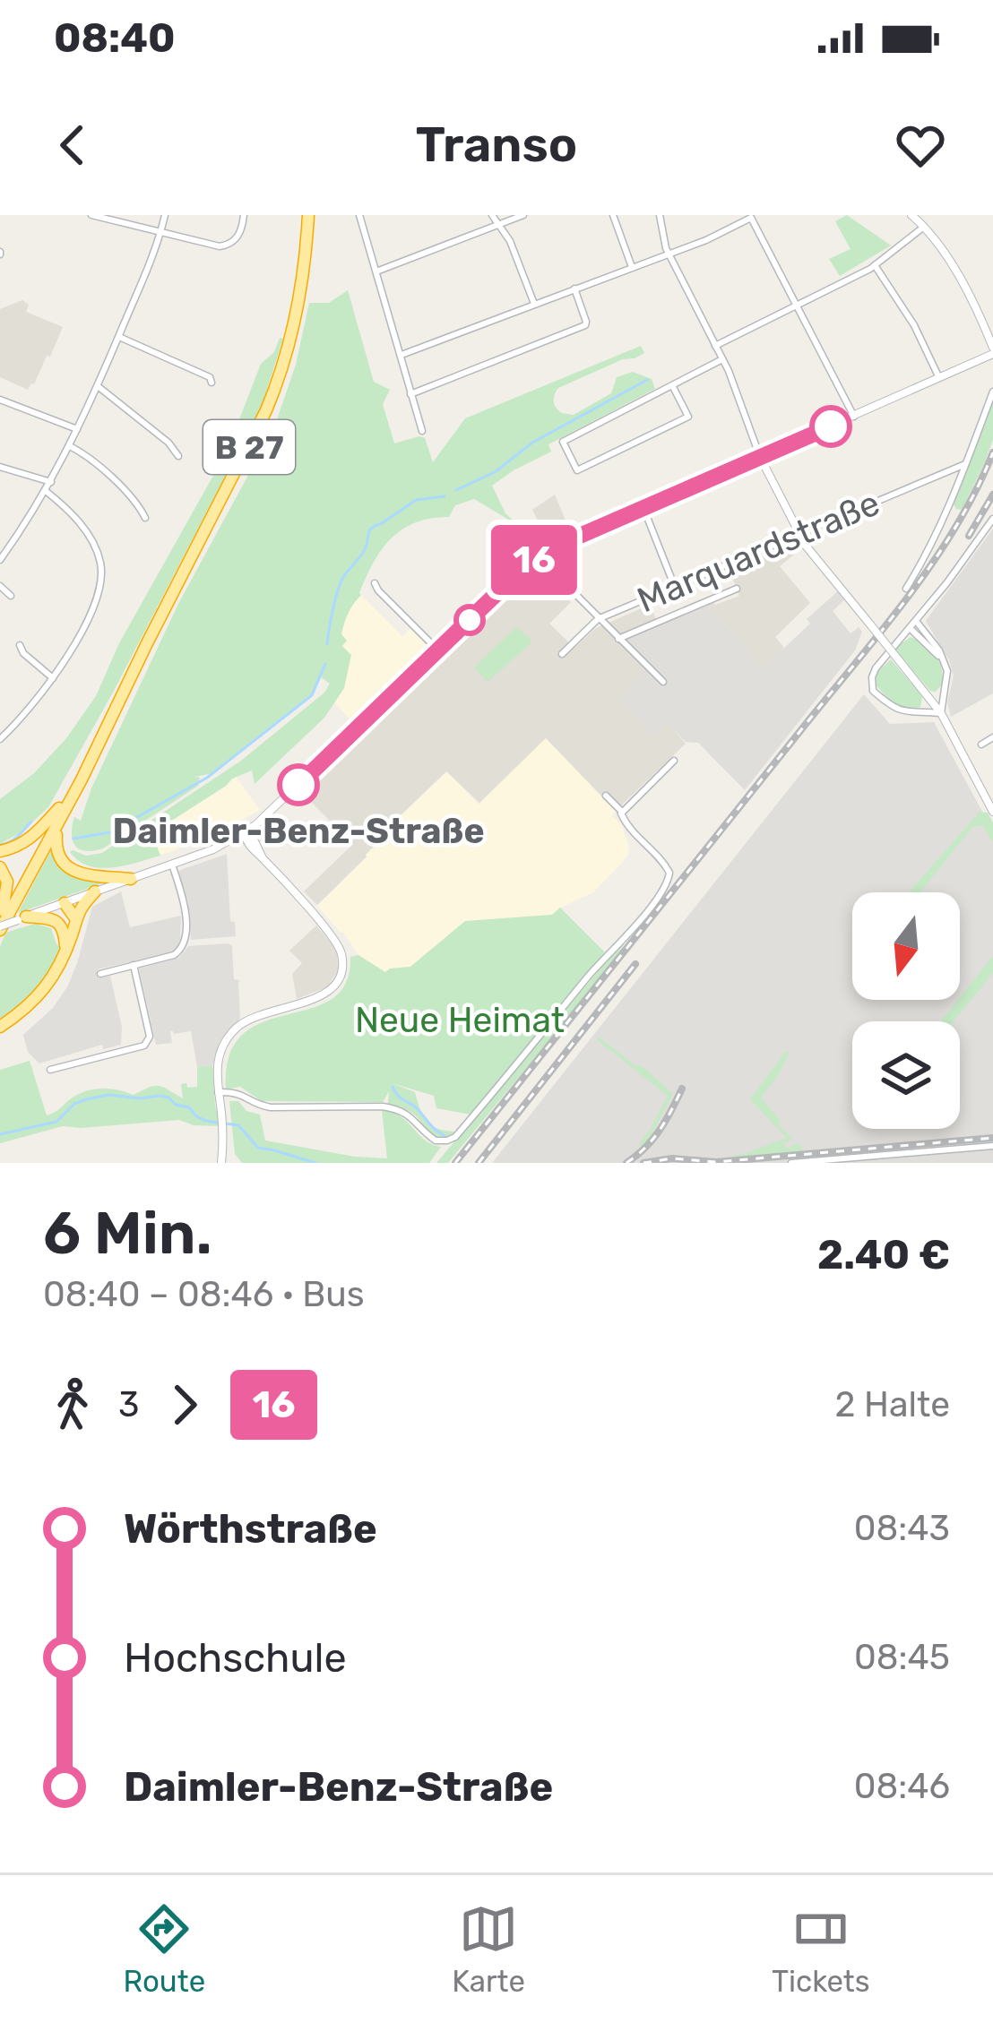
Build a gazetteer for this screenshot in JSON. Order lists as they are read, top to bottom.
{
  "streets": {
    "highway": ["B 27"],
    "street": ["Marquardstraße"]
  },
  "parks": ["Neue Heimat"],
  "places": ["Daimler-Benz-Straße"],
  "lines": ["bus line 16"],
  "north": "bottom",
  "page": {
    "status": "08:40",
    "header": "Transo",
    "on_map": "16",
    "heading": ["6 Min.", "08:40 – 08:46 · Bus", "2.40 €"],
    "legs": ["3", "16", "2 Halte"],
    "list": [
      {
        "name": "Wörthstraße",
        "value": "08:43"
      },
      {
        "name": "Hochschule",
        "value": "08:45"
      },
      {
        "name": "Daimler-Benz-Straße",
        "value": "08:46"
      }
    ],
    "tabs": ["Route", "Karte", "Tickets"]
  }
}
